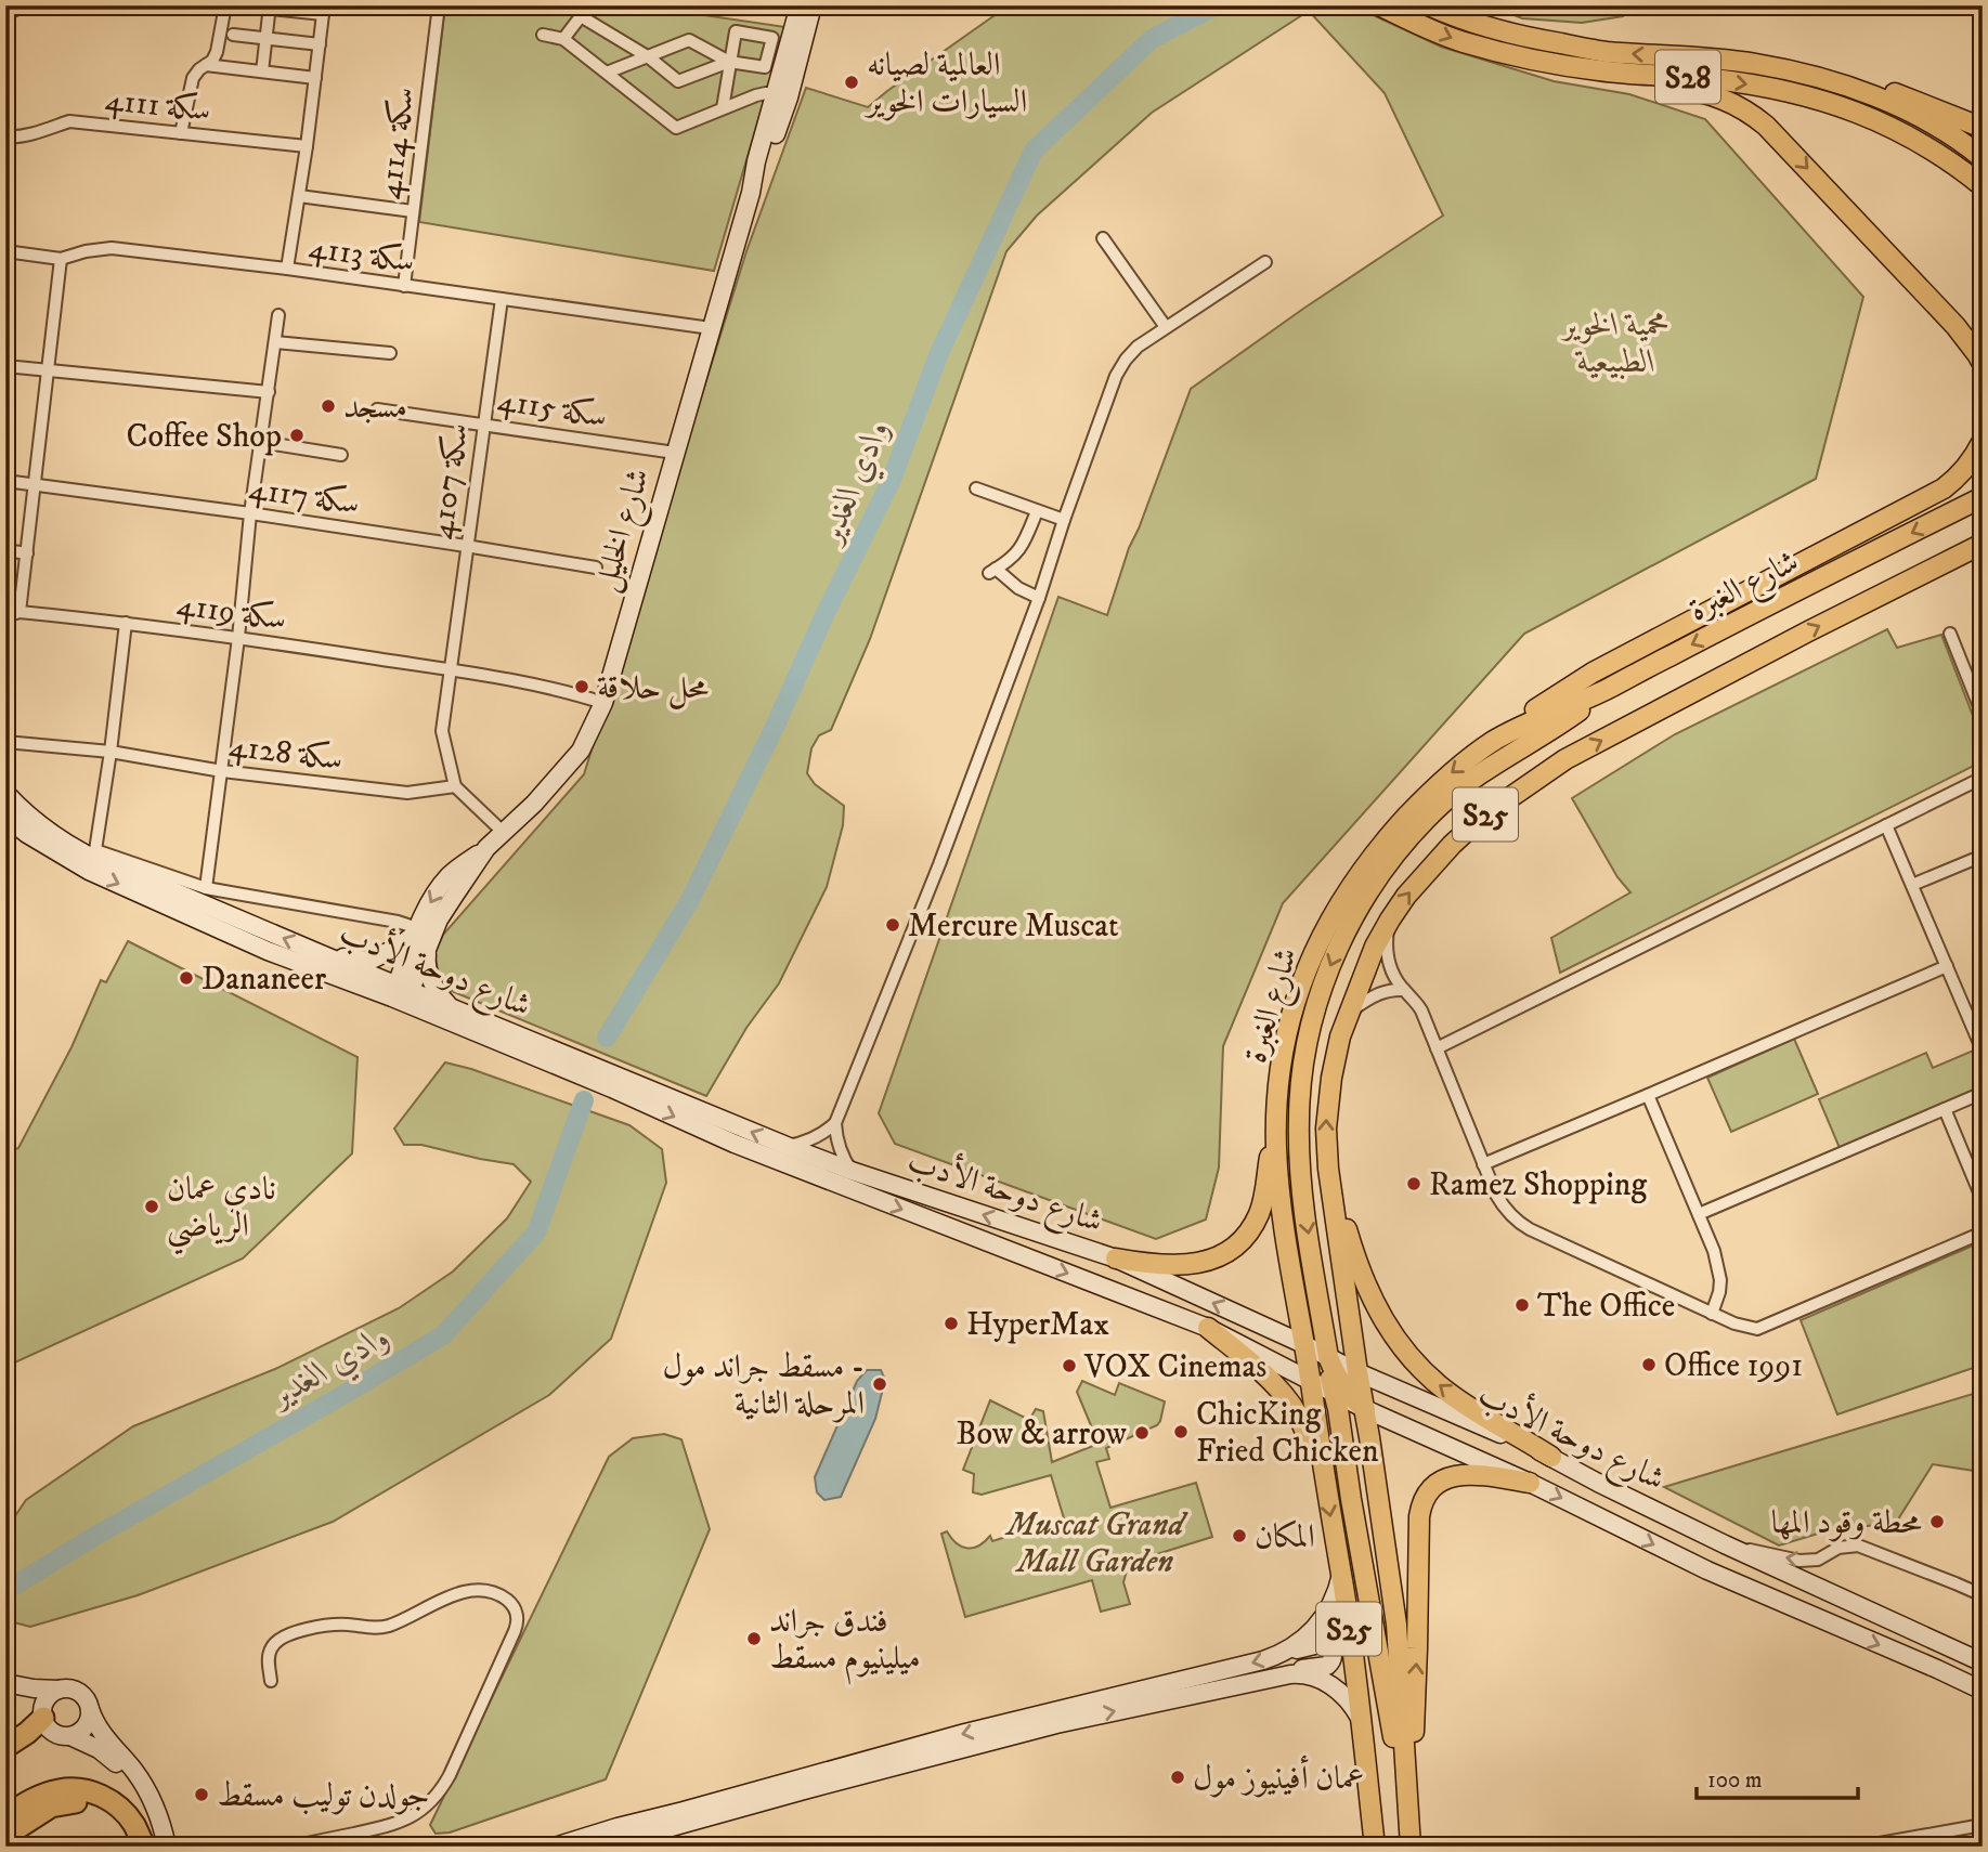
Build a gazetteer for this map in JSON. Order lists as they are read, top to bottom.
{
  "streets": {
    "main road": [
      "S28",
      "شارع الخليل",
      "شارع الغبرة",
      "S25",
      "شارع دوحة الأدب"
    ],
    "street": [
      "سكة 4111",
      "سكة 4114",
      "سكة 4113",
      "سكة 4115",
      "سكة 4107",
      "سكة 4117",
      "سكة 4119",
      "سكة 4128"
    ]
  },
  "crossings": [
    ["سكة 4114", "سكة 4113"],
    ["سكة 4113", "سكة 4107"],
    ["سكة 4113", "شارع الخليل"],
    ["سكة 4115", "سكة 4107"],
    ["سكة 4115", "شارع الخليل"],
    ["سكة 4107", "سكة 4117"],
    ["سكة 4107", "سكة 4119"],
    ["شارع الخليل", "سكة 4119"],
    ["شارع الخليل", "شارع دوحة الأدب"],
    ["شارع الغبرة", "شارع دوحة الأدب"],
    ["S25", "شارع دوحة الأدب"]
  ],
  "water": ["وادي الغدير"],
  "parks": ["محمية الخوير الطبيعية", "Muscat Grand Mall Garden"],
  "places": [
    "العالمية لصيانه السيارات الخوير",
    "مسجد",
    "Coffee Shop",
    "محل حلاقة",
    "Mercure Muscat",
    "Dananeer",
    "Ramez Shopping",
    "نادي عمان الرياضي",
    "The Office",
    "HyperMax",
    "Office 1991",
    "VOX Cinemas",
    "مسقط جراند مول - المرحلة الثانية",
    "ChicKing Fried Chicken",
    "Bow & arrow",
    "محطة وقود المها",
    "المكان",
    "فندق جراند ميلينيوم مسقط",
    "عمان أفينيوز مول",
    "جولدن توليب مسقط"
  ],
  "scale_bar": "100 m"
}
